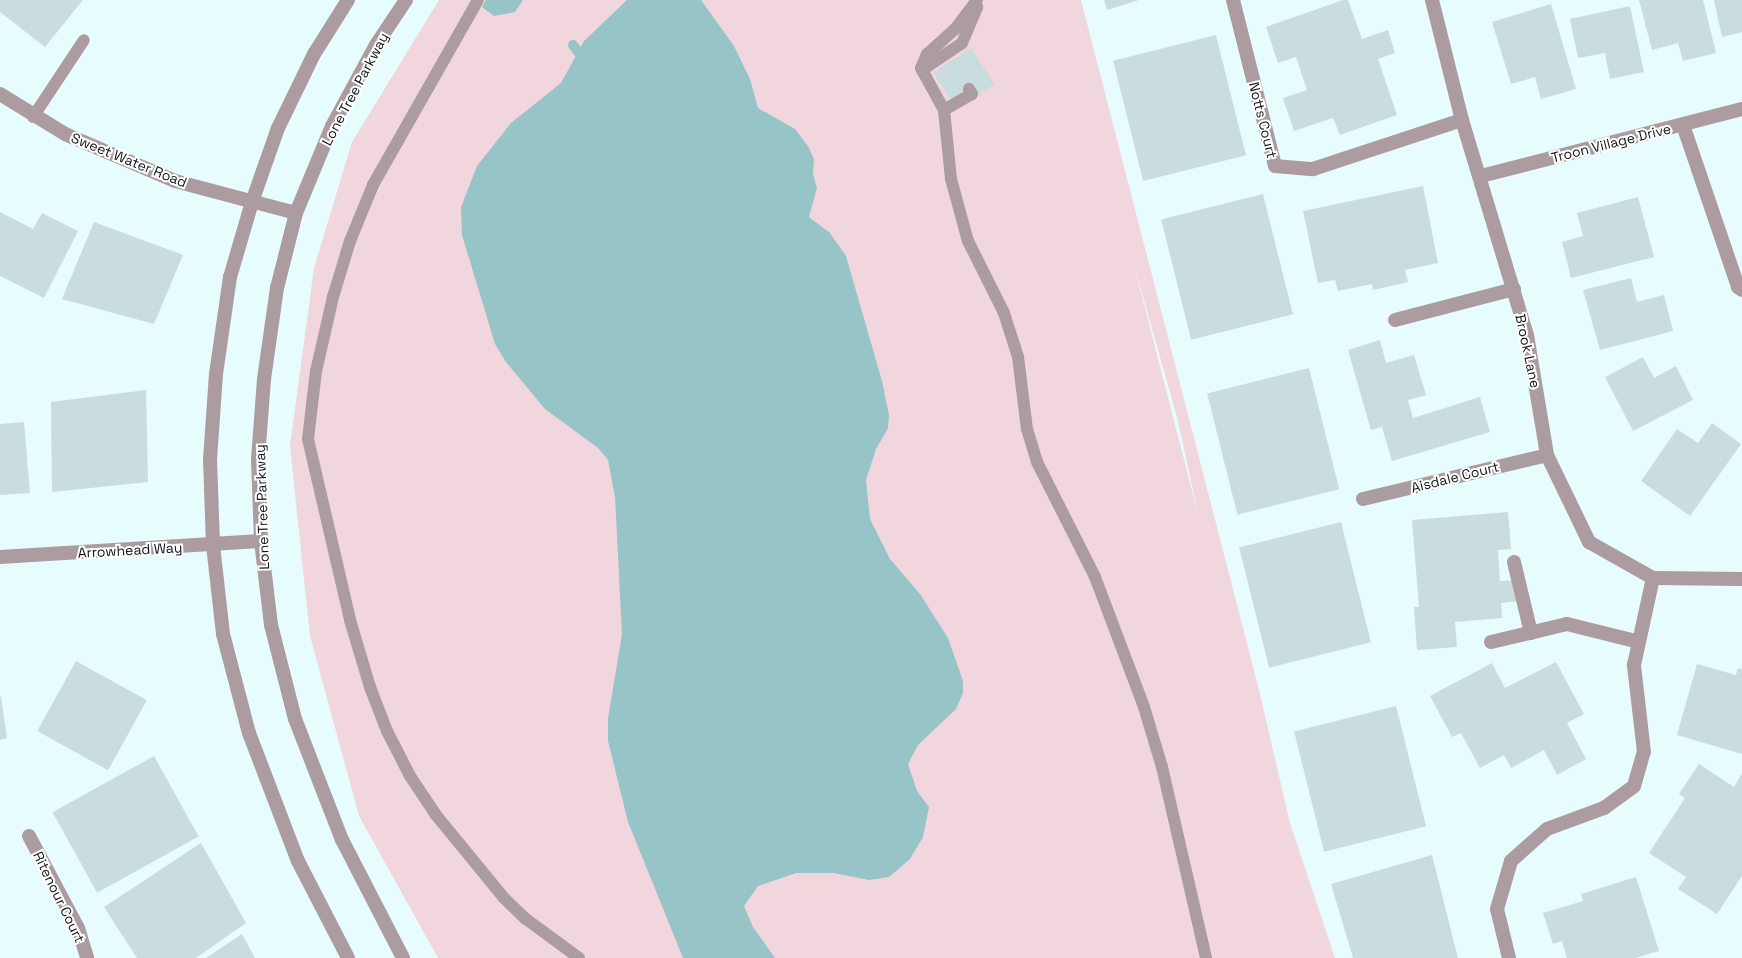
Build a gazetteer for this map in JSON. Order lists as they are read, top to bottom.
{
  "streets": {
    "street": [
      "Lone Tree Parkway",
      "Notts Court",
      "Troon Village Drive",
      "Sweet Water Road",
      "Brook Lane",
      "Aisdale Court",
      "Arrowhead Way",
      "Ritenour Court"
    ]
  },
  "crossings": [
    ["Lone Tree Parkway", "Sweet Water Road"],
    ["Lone Tree Parkway", "Arrowhead Way"],
    ["Notts Court", "Brook Lane"],
    ["Troon Village Drive", "Brook Lane"],
    ["Brook Lane", "Aisdale Court"]
  ]
}
